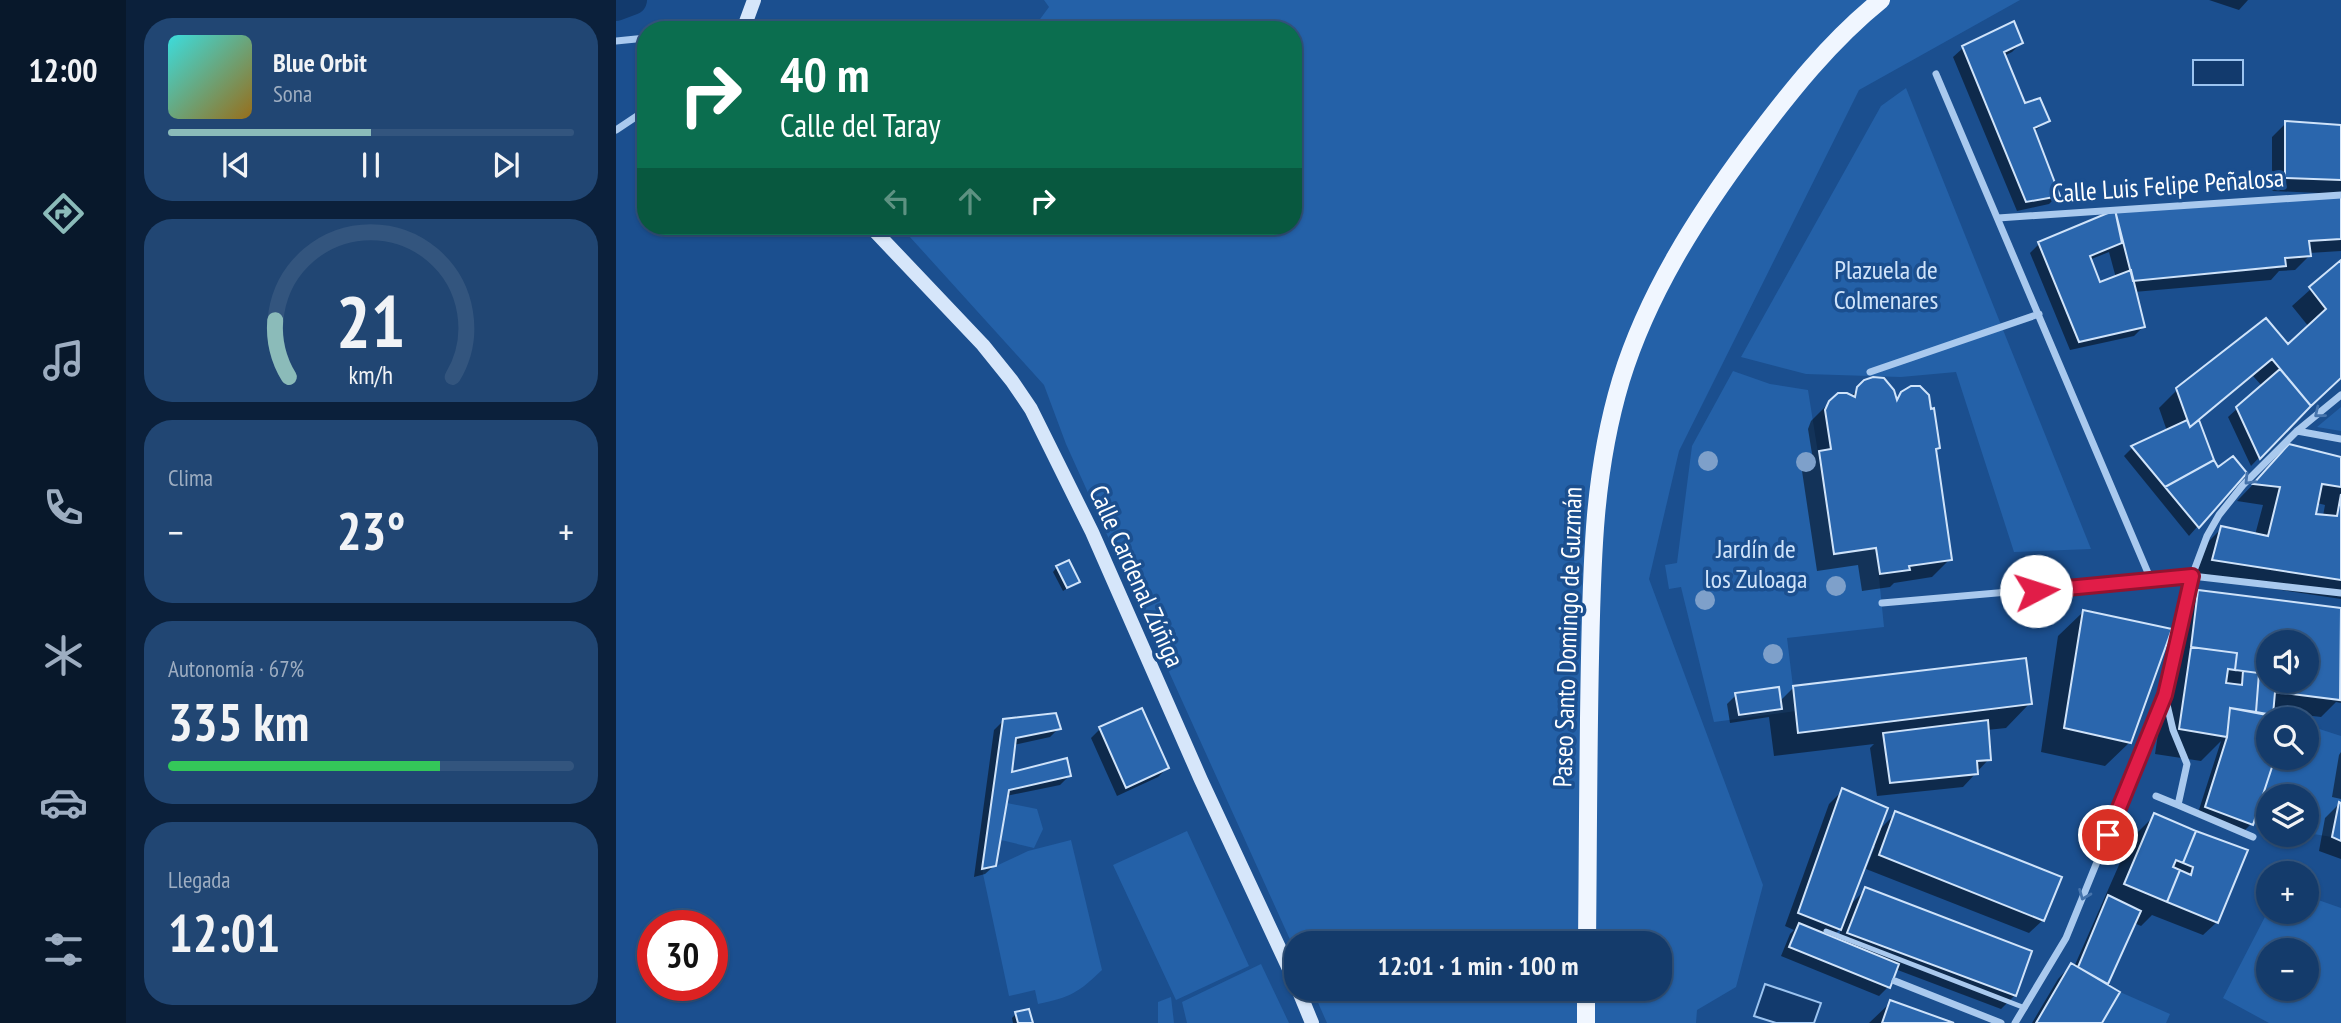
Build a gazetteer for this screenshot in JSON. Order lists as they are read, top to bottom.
{
  "streets": {
    "main road": ["Paseo Santo Domingo de Guzmán"],
    "street": ["Calle Luis Felipe Peñalosa", "Calle Cardenal Zúñiga"]
  },
  "parks": ["Plazuela de Colmenares", "Jardín de los Zuloaga"],
  "page": {
    "tabs": "12:00",
    "turn": ["40 m", "Calle del Taray"],
    "song": ["Blue Orbit", "Sona"],
    "tile": [
      "Clima",
      ["Autonomía · 67%", "335 km"],
      ["Llegada", "12:01"]
    ],
    "heat": ["−", "23°", "+"],
    "map_buttons": ["+", "−"],
    "limit": "30",
    "trip": "12:01 · 1 min · 100 m",
    "gauge": ["21", "km/h"]
  }
}
